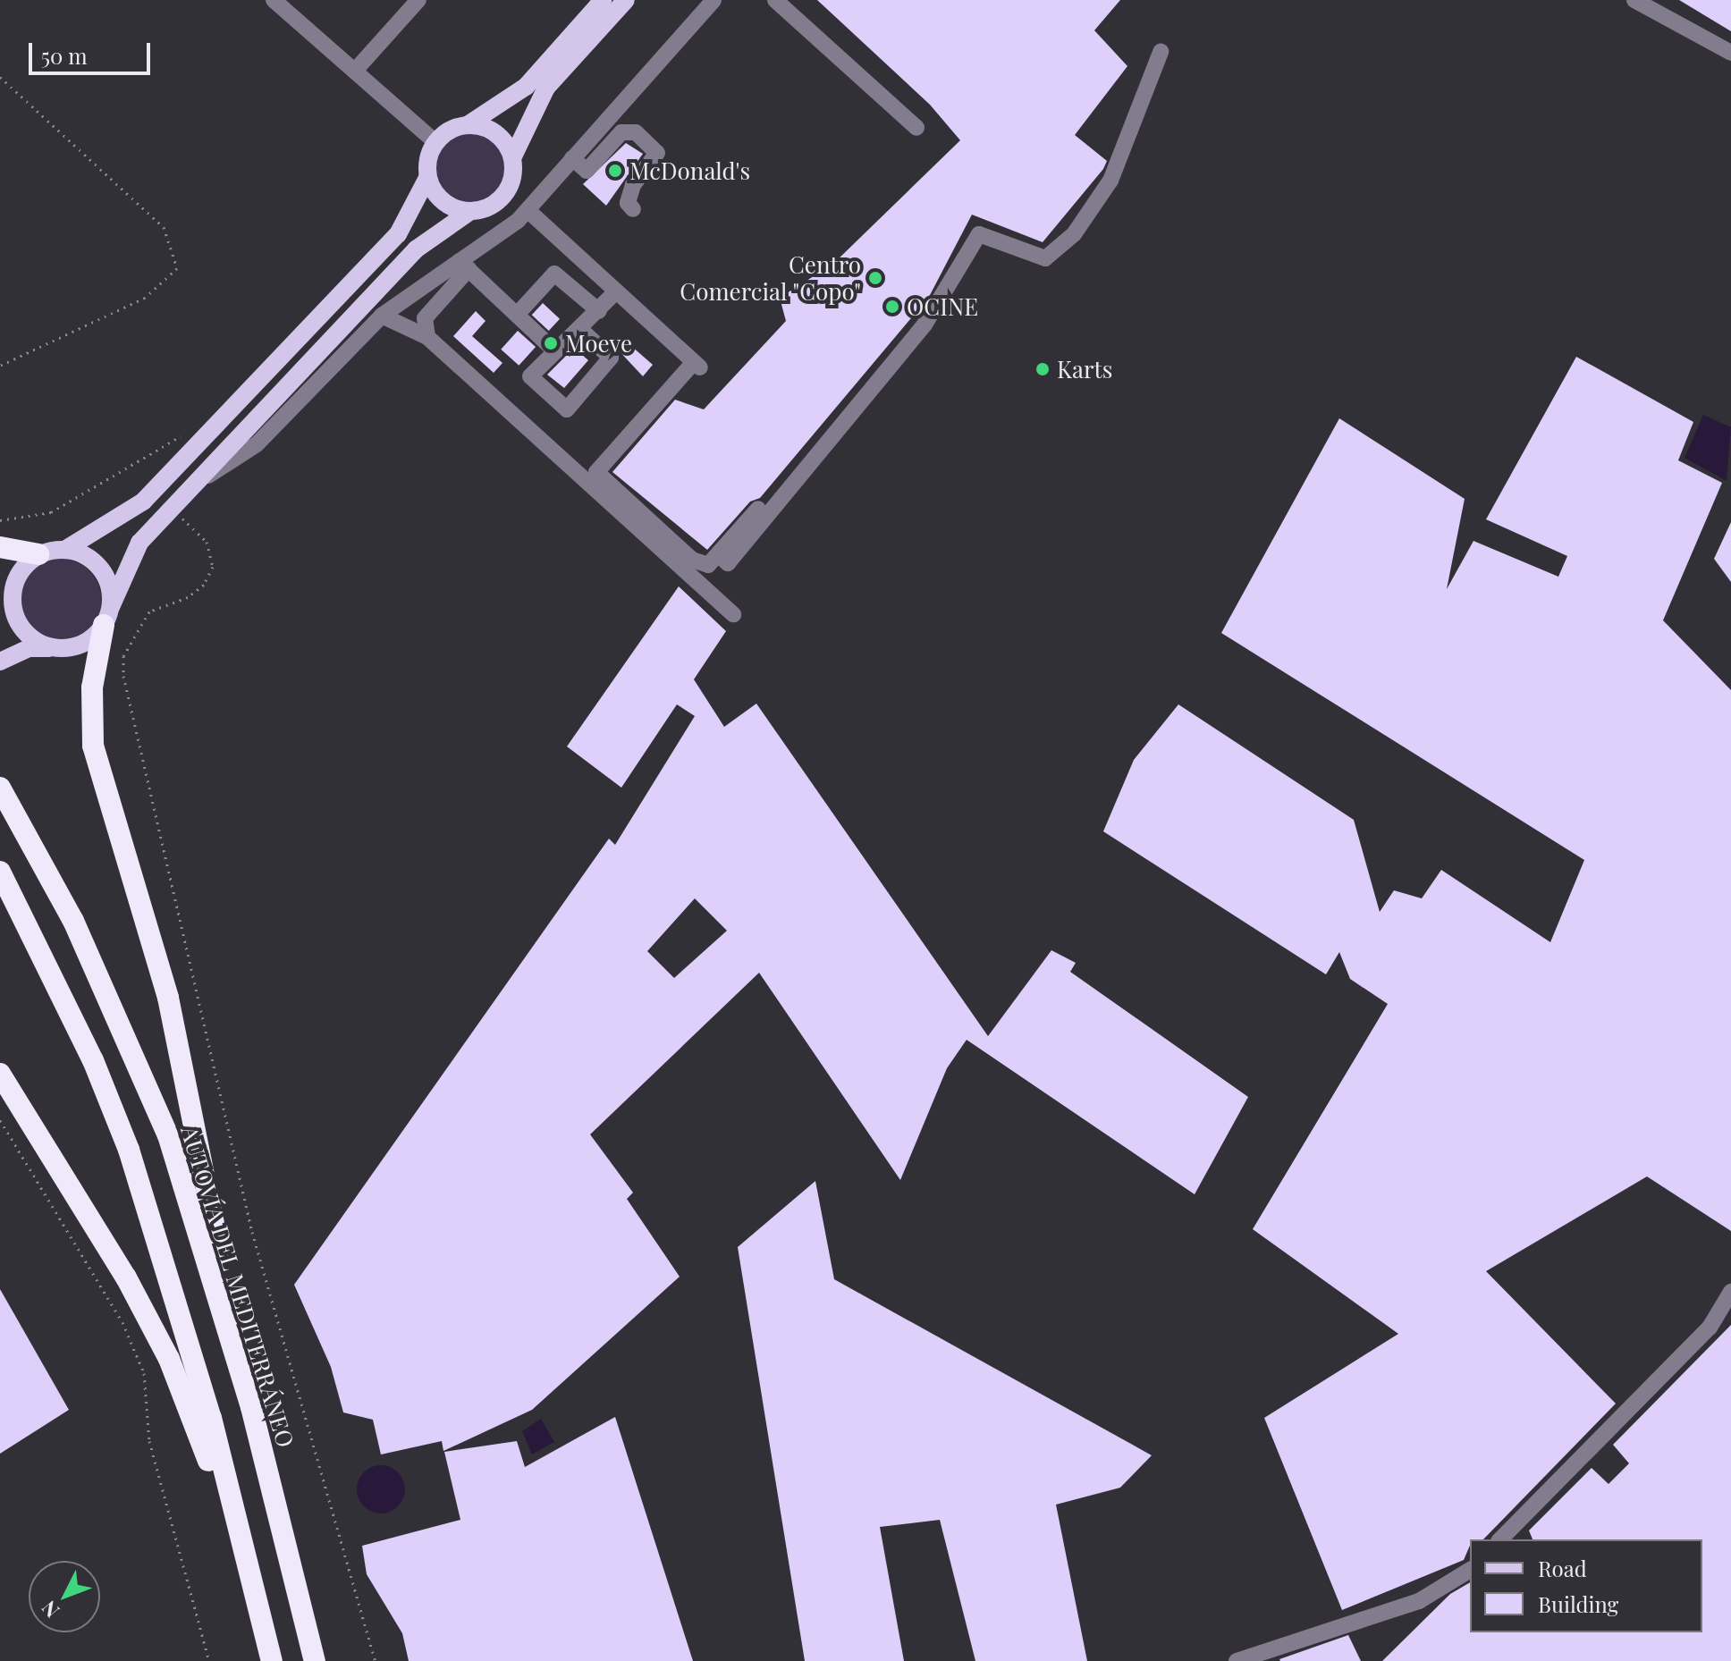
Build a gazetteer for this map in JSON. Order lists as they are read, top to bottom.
{
  "streets": {
    "highway": ["AUTOVÍA DEL MEDITERRÁNEO"]
  },
  "places": [
    "McDonald's",
    "Centro Comercial \"Copo\"",
    "OCINE",
    "Moeve",
    "Karts"
  ],
  "legend": ["Road", "Building"],
  "scale_bar": "50 m",
  "north": "bottom left"
}
